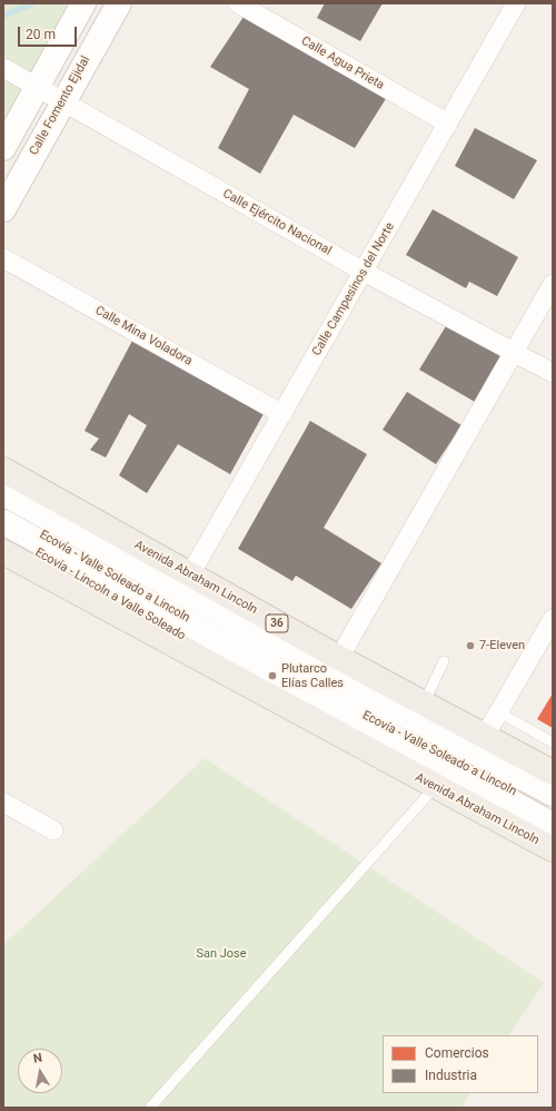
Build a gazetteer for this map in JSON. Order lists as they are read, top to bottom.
{
  "streets": {
    "main road": ["Calle Fomento Ejidal", "Avenida Abraham Lincoln", "36"],
    "street": [
      "Calle Agua Prieta",
      "Calle Ejército Nacional",
      "Calle Campesinos del Norte",
      "Calle Mina Voladora"
    ],
    "lane": ["Ecovía - Valle Soleado a Lincoln", "Ecovía - Lincoln a Valle Soleado"]
  },
  "crossings": [
    ["Calle Agua Prieta", "Calle Campesinos del Norte"],
    ["Calle Fomento Ejidal", "Calle Ejército Nacional"],
    ["Calle Ejército Nacional", "Calle Campesinos del Norte"],
    ["Calle Campesinos del Norte", "Calle Mina Voladora"],
    ["Calle Campesinos del Norte", "Avenida Abraham Lincoln"]
  ],
  "parks": ["San Jose"],
  "places": ["7-Eleven", "Plutarco Elías Calles"],
  "legend": ["Comercios", "Industria"],
  "scale_bar": "20 m",
  "north": "top"
}
